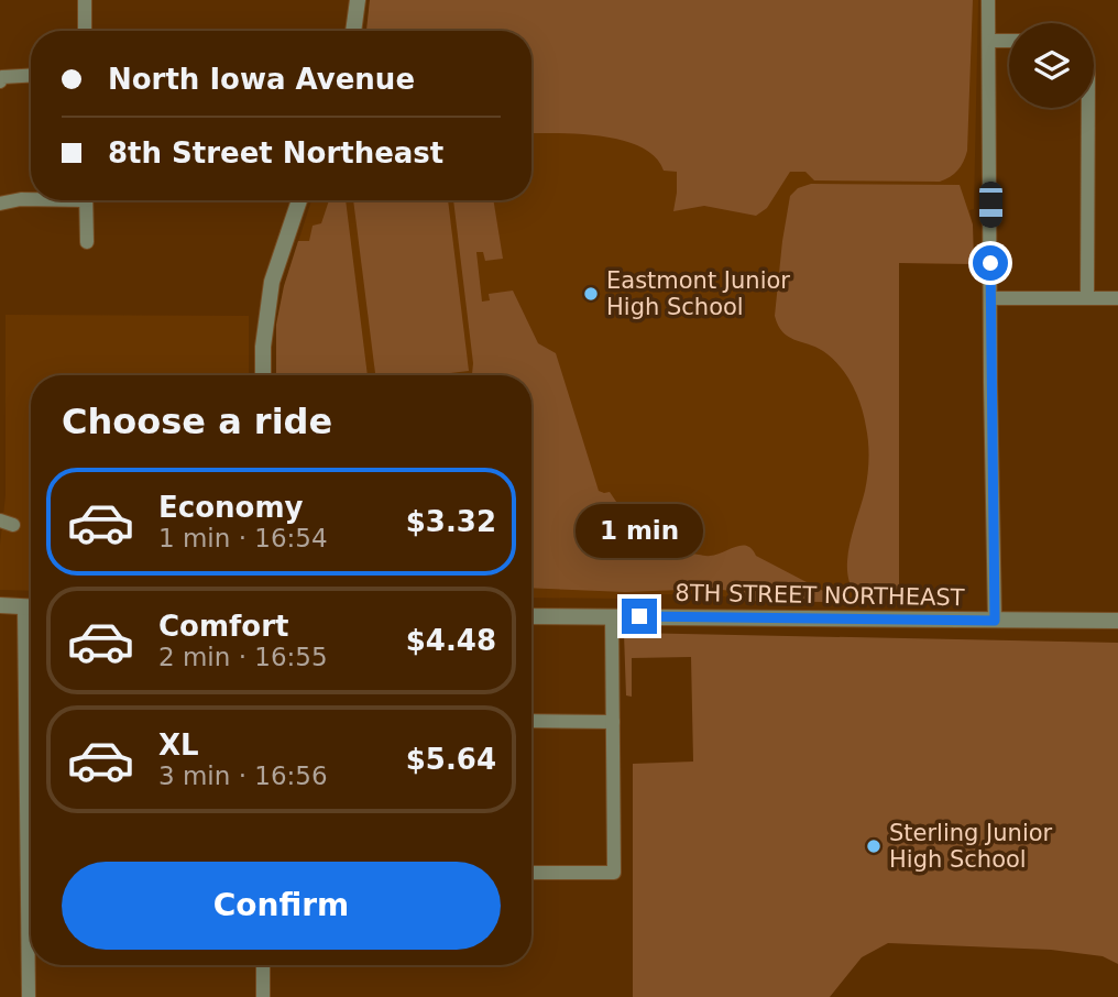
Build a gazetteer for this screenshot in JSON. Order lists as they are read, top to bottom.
{
  "streets": {
    "street": ["8TH STREET NORTHEAST"]
  },
  "places": ["Eastmont Junior High School", "Sterling Junior High School"],
  "page": {
    "banner": ["North Iowa Avenue", "8th Street Northeast"],
    "heading": "Choose a ride",
    "list": [
      {
        "name": "Economy",
        "note": "1 min · 16:54",
        "value": "$3.32"
      },
      {
        "name": "Comfort",
        "note": "2 min · 16:55",
        "value": "$4.48"
      },
      {
        "name": "XL",
        "note": "3 min · 16:56",
        "value": "$5.64"
      }
    ],
    "bubble": "1 min",
    "buttons": "Confirm"
  }
}
